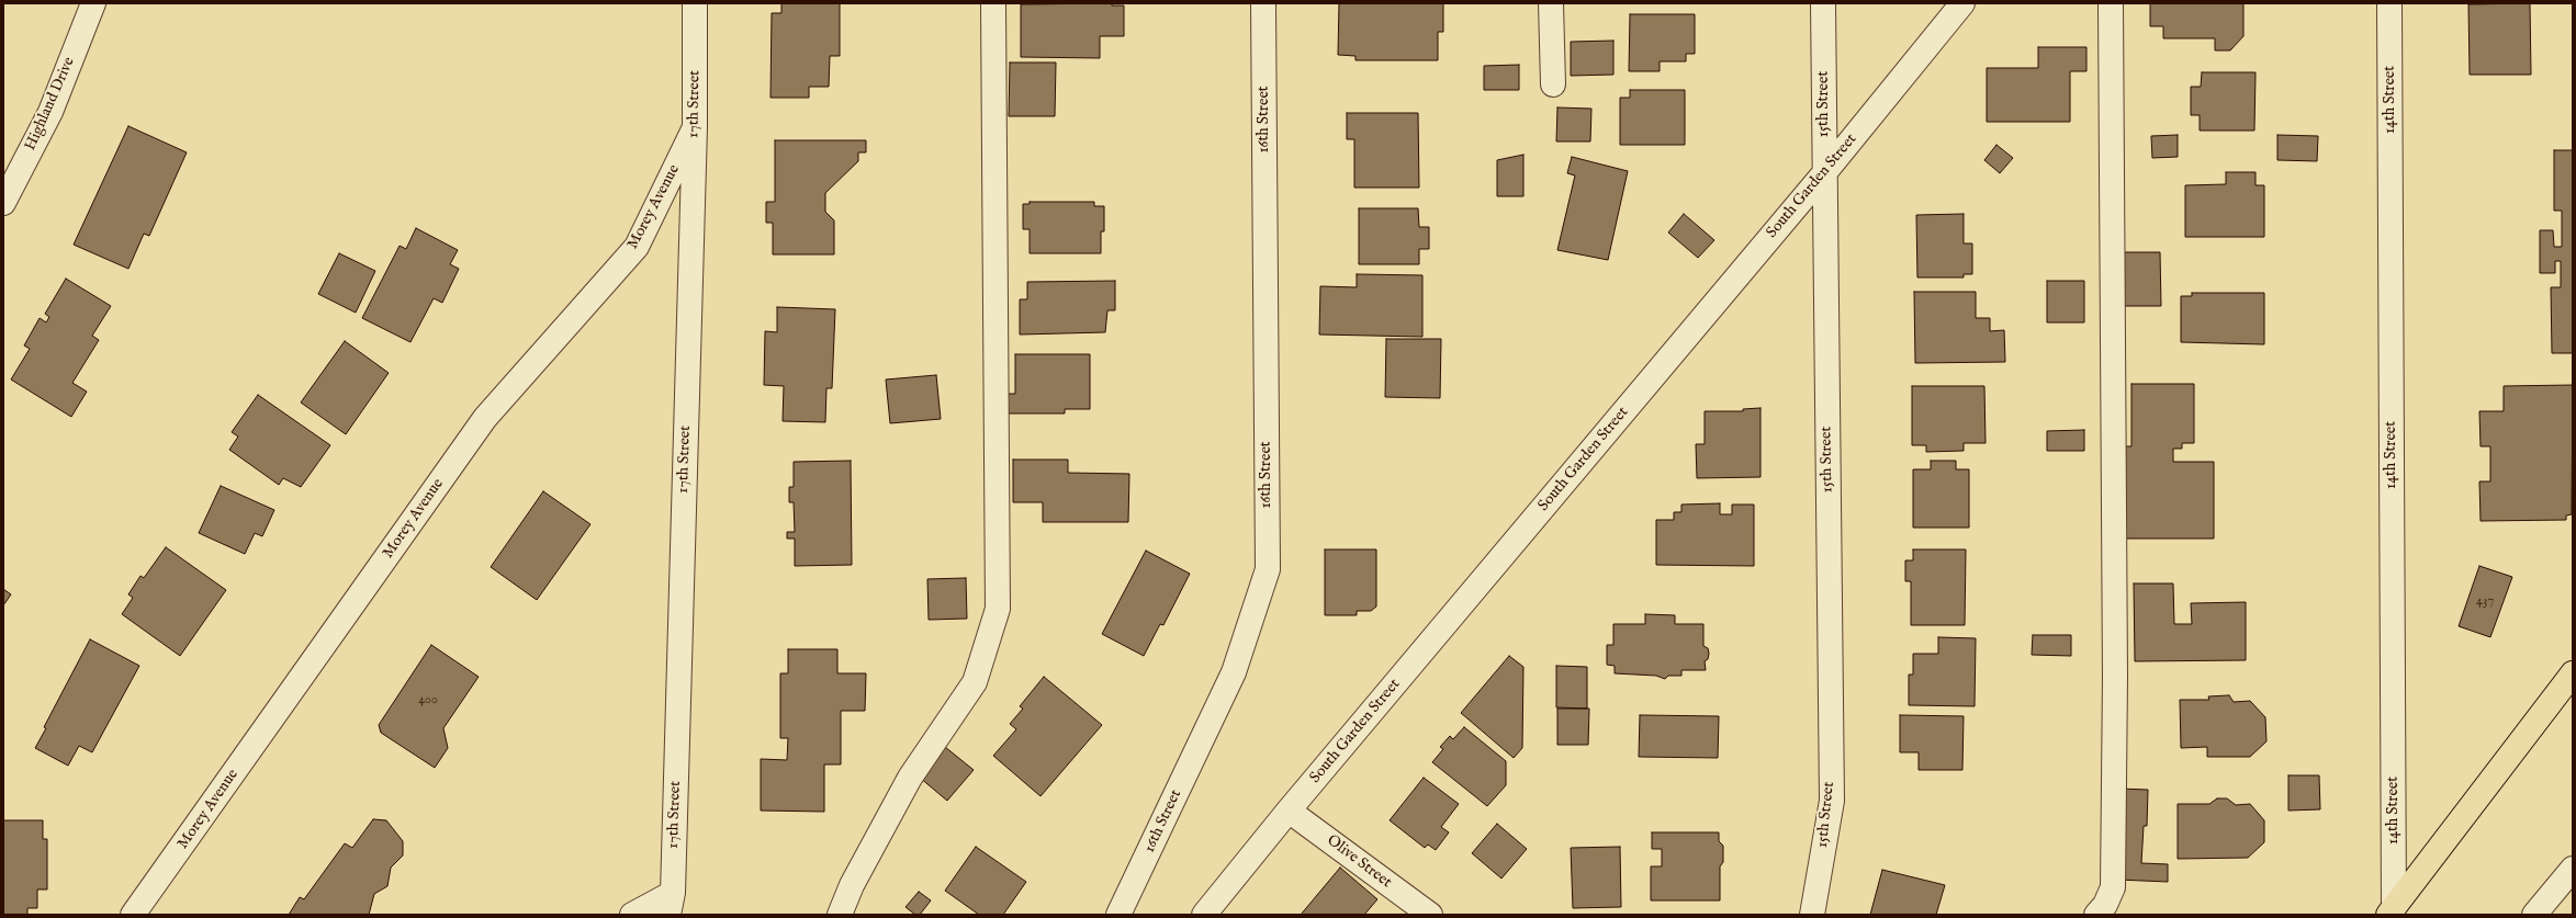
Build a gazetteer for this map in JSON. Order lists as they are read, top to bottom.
{
  "streets": {
    "street": [
      "14th Street",
      "Highland Drive",
      "17th Street",
      "15th Street",
      "16th Street",
      "South Garden Street",
      "Morey Avenue",
      "Olive Street"
    ]
  },
  "crossings": [
    ["17th Street", "Morey Avenue"],
    ["15th Street", "South Garden Street"],
    ["South Garden Street", "Olive Street"]
  ],
  "house_numbers": ["437", "400"]
}
